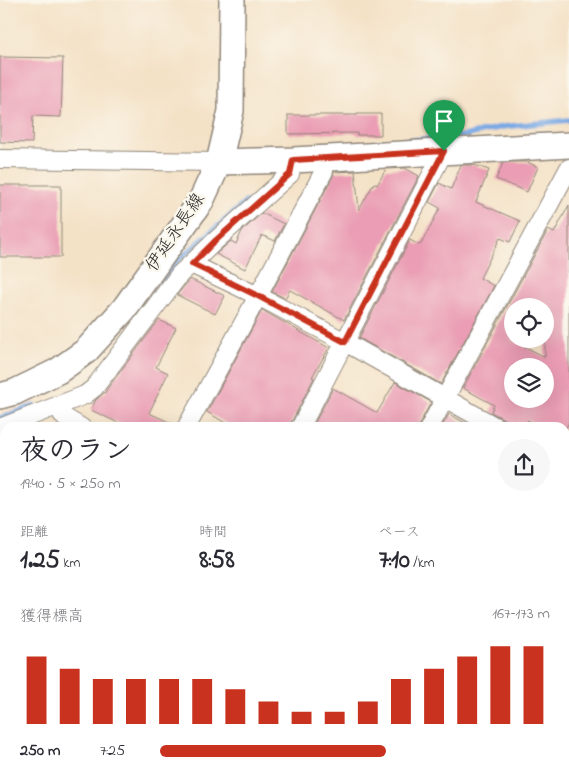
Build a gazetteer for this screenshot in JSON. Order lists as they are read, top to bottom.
{
  "streets": {
    "main road": ["伊延永長線"]
  },
  "page": {
    "heading": ["夜のラン", "19:40 · 5 × 250 m"],
    "stats": [
      ["距離", "1.25 km"],
      ["時間", "8:58"],
      ["ペース", "7:10 /km"]
    ],
    "chart": ["獲得標高", "167–173 m"],
    "list": [
      {
        "name": "250 m",
        "note": "7:25"
      }
    ]
  }
}
